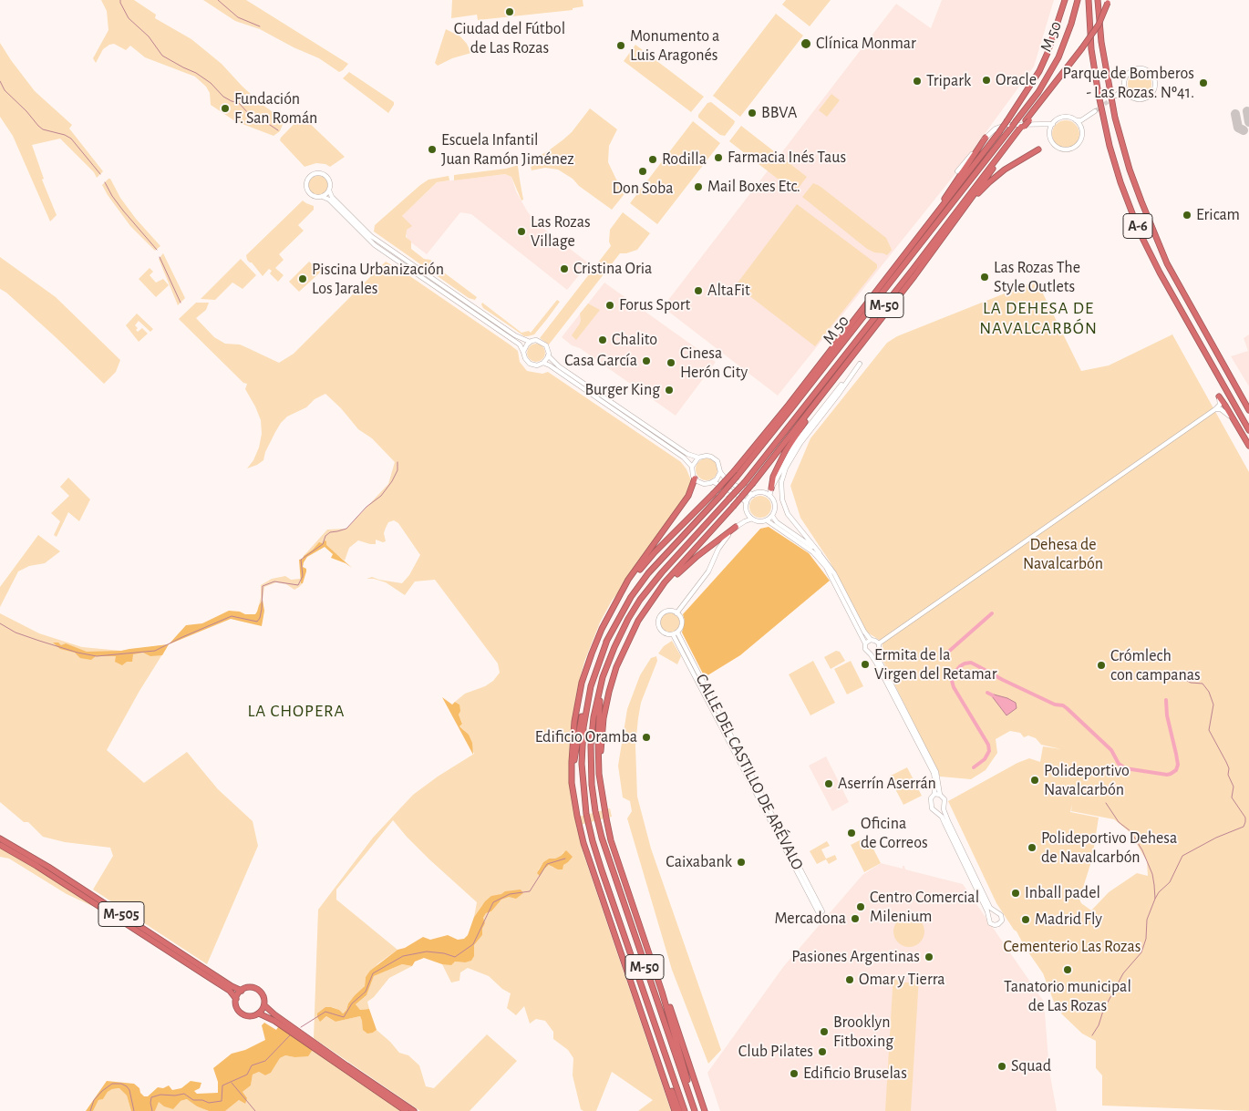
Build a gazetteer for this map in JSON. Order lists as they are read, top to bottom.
{
  "streets": {
    "highway": [
      "M 50",
      "A-6",
      "M-50",
      "M-505"
    ],
    "street": ["CALLE DEL CASTILLO DE ARÉVALO"]
  },
  "crossings": [
    ["M 50", "M-50"]
  ],
  "districts": ["LA DEHESA DE NAVALCARBÓN", "LA CHOPERA"],
  "parks": ["Dehesa de Navalcarbón", "Cementerio Las Rozas"],
  "places": [
    "Ciudad del Fútbol de Las Rozas",
    "Clínica Monmar",
    "Monumento a Luis Aragonés",
    "Oracle",
    "Tripark",
    "Parque de Bomberos - Las Rozas. Nº41.",
    "Fundación F. San Román",
    "BBVA",
    "Escuela Infantil Juan Ramón Jiménez",
    "Farmacia Inés Taus",
    "Rodilla",
    "Don Soba",
    "Mail Boxes Etc.",
    "Ericam",
    "Las Rozas Village",
    "Cristina Oria",
    "Las Rozas The Style Outlets",
    "Piscina Urbanización Los Jarales",
    "AltaFit",
    "Forus Sport",
    "Chalito",
    "Casa García",
    "Cinesa Herón City",
    "Burger King",
    "Ermita de la Virgen del Retamar",
    "Crómlech con campanas",
    "Edificio Oramba",
    "Polideportivo Navalcarbón",
    "Aserrín Aserrán",
    "Oficina de Correos",
    "Polideportivo Dehesa de Navalcarbón",
    "Caixabank",
    "Inball padel",
    "Centro Comercial Milenium",
    "Mercadona",
    "Madrid Fly",
    "Pasiones Argentinas",
    "Tanatorio municipal de Las Rozas",
    "Omar y Tierra",
    "Brooklyn Fitboxing",
    "Club Pilates",
    "Squad",
    "Edificio Bruselas"
  ]
}
